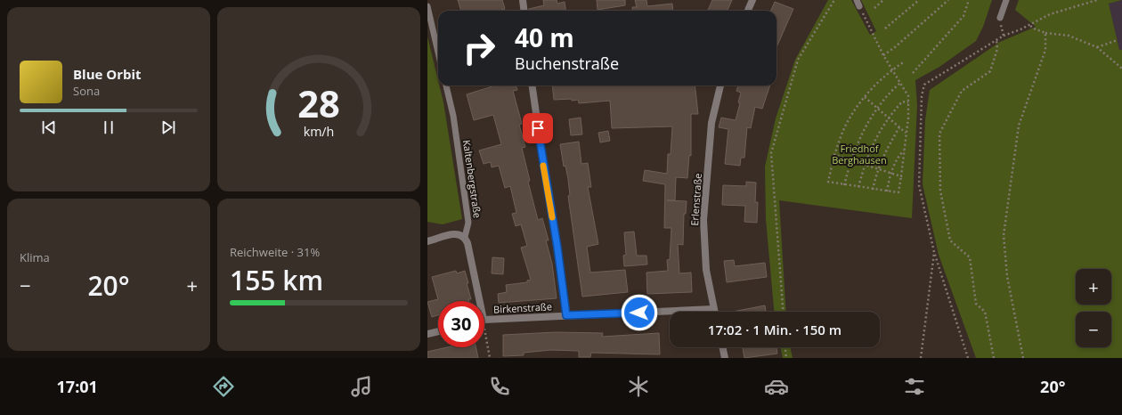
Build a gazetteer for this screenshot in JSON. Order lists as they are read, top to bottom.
{
  "streets": {
    "street": ["Kaltenbergstraße", "Erlenstraße", "Birkenstraße"]
  },
  "crossings": [
    ["Erlenstraße", "Birkenstraße"]
  ],
  "parks": ["Friedhof Berghausen"],
  "page": {
    "turn": ["40 m", "Buchenstraße"],
    "song": ["Blue Orbit", "Sona"],
    "tile": [
      "Klima",
      ["Reichweite · 31%", "155 km"]
    ],
    "map_buttons": ["+", "−"],
    "heat": ["−", "20°", "+"],
    "limit": "30",
    "trip": "17:02 · 1 Min. · 150 m",
    "tabs": ["17:01", "20°"],
    "gauge": ["28", "km/h"]
  }
}
